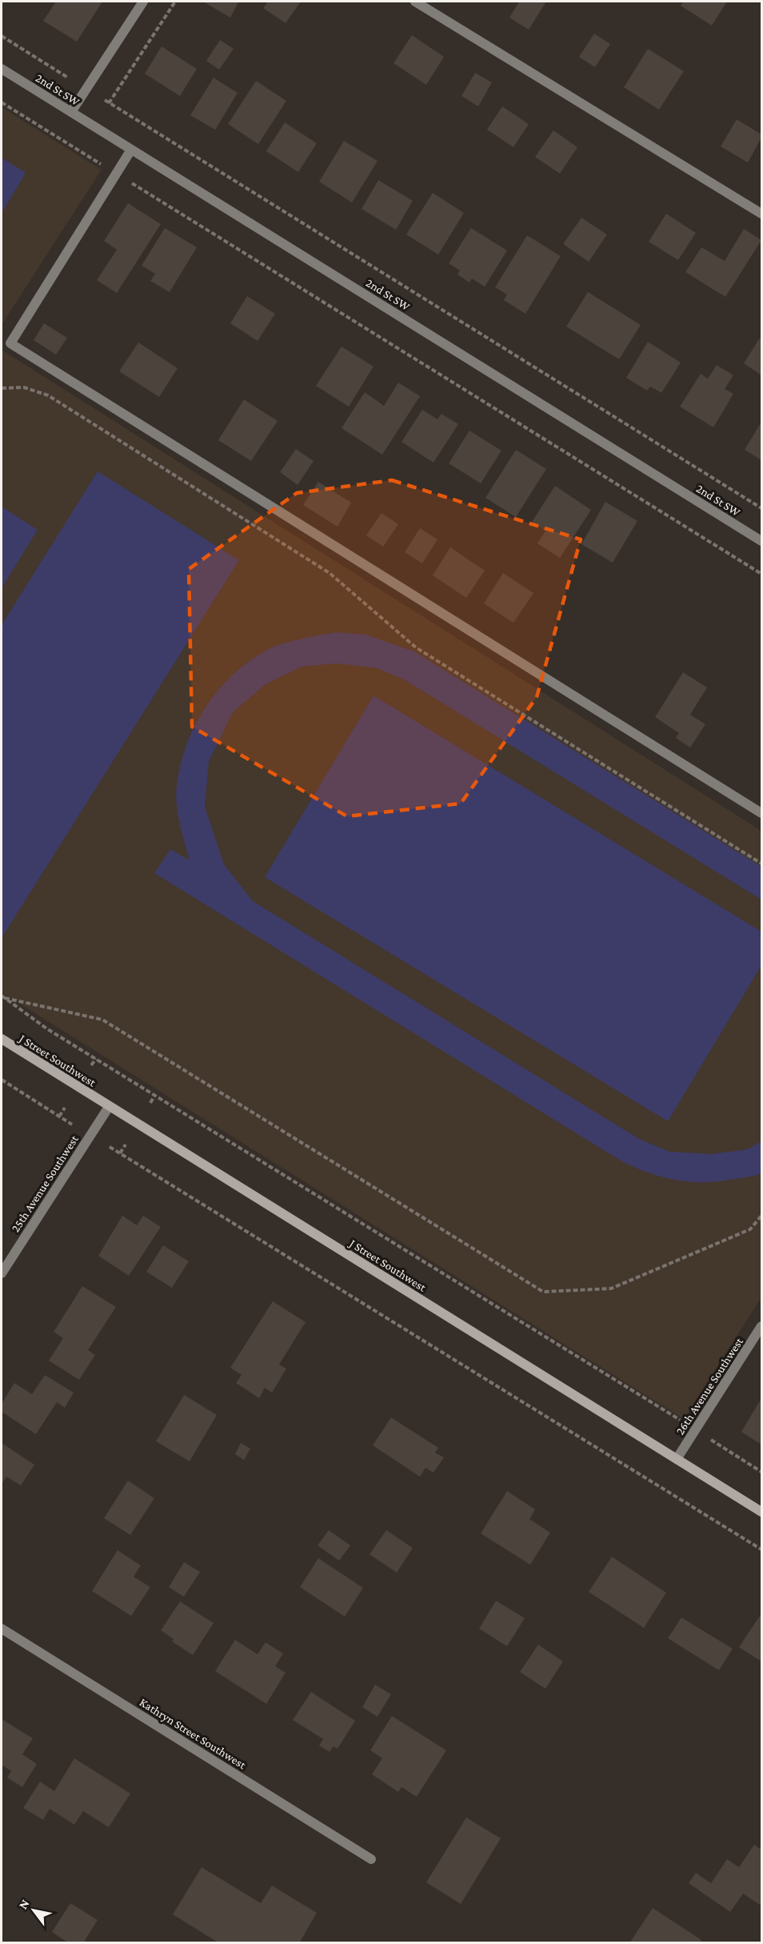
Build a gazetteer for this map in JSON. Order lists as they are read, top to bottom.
{
  "streets": {
    "street": [
      "2nd St SW",
      "J Street Southwest",
      "25th Avenue Southwest",
      "26th Avenue Southwest",
      "Kathryn Street Southwest"
    ]
  },
  "crossings": [
    ["J Street Southwest", "25th Avenue Southwest"],
    ["J Street Southwest", "26th Avenue Southwest"]
  ],
  "north": "top left"
}
